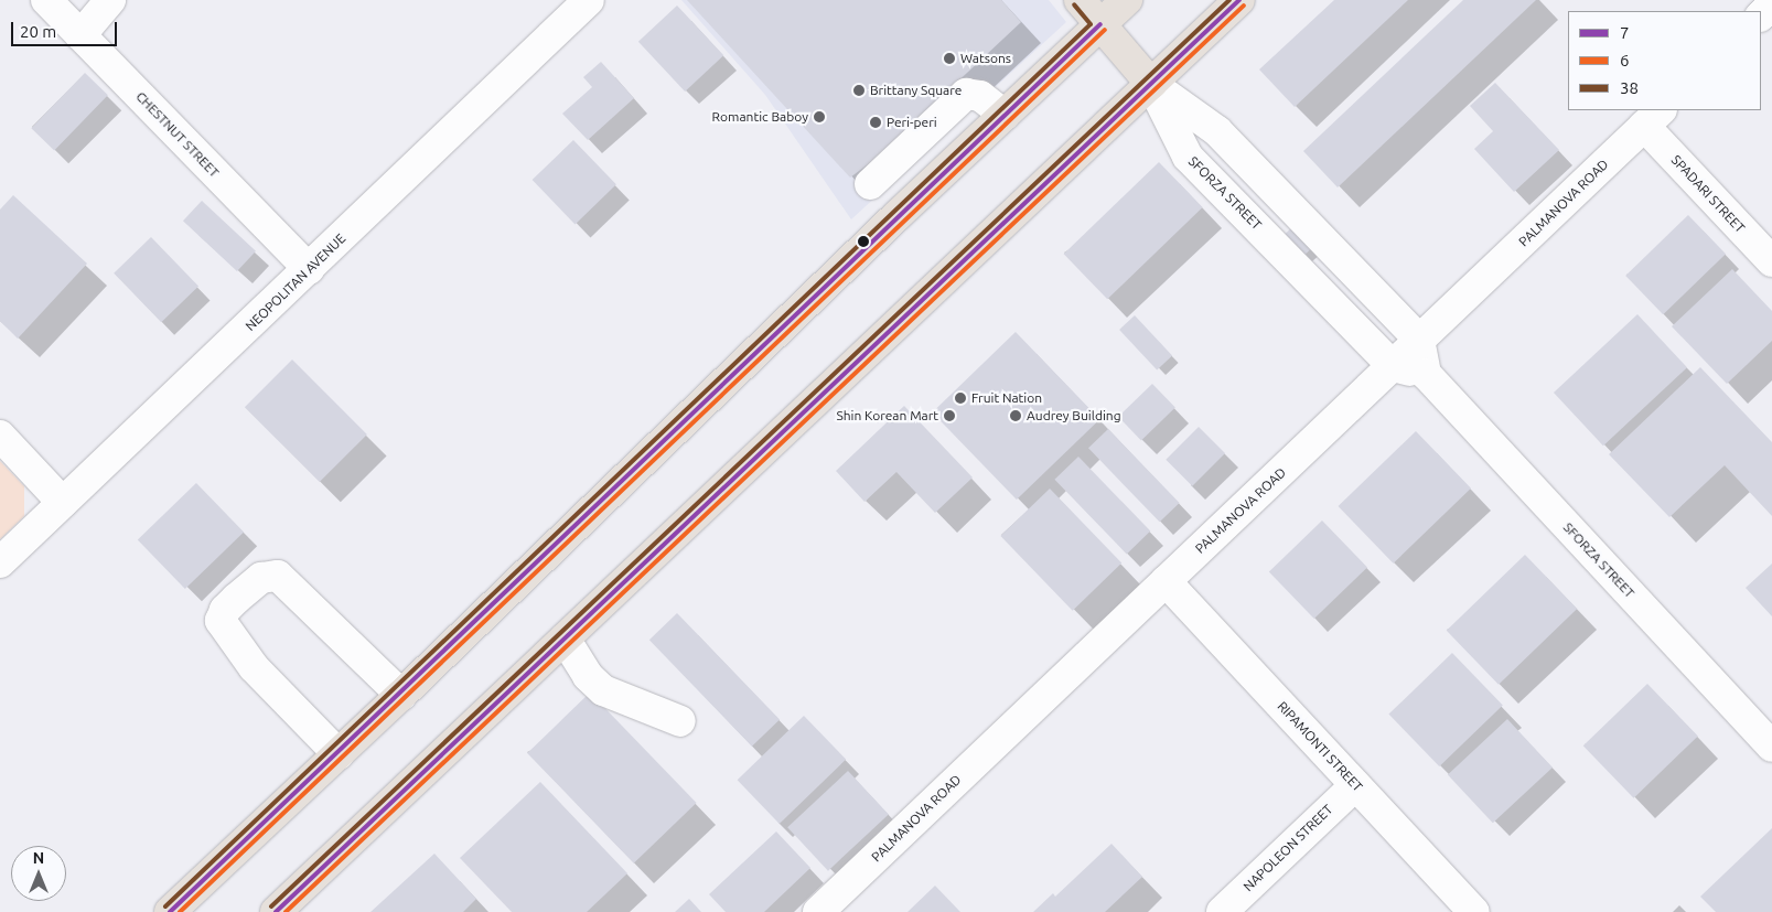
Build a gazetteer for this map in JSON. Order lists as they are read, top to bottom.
{
  "streets": {
    "street": [
      "CHESTNUT STREET",
      "SFORZA STREET",
      "SPADARI STREET",
      "PALMANOVA ROAD",
      "NEOPOLITAN AVENUE",
      "RIPAMONTI STREET",
      "NAPOLEON STREET"
    ]
  },
  "crossings": [
    ["CHESTNUT STREET", "NEOPOLITAN AVENUE"],
    ["SFORZA STREET", "PALMANOVA ROAD"],
    ["SPADARI STREET", "PALMANOVA ROAD"],
    ["PALMANOVA ROAD", "RIPAMONTI STREET"],
    ["RIPAMONTI STREET", "NAPOLEON STREET"]
  ],
  "places": [
    "Watsons",
    "Brittany Square",
    "Romantic Baboy",
    "Peri-peri",
    "Fruit Nation",
    "Shin Korean Mart",
    "Audrey Building"
  ],
  "lines": ["transit line 7", "transit line 38", "transit line 6"],
  "legend": ["7", "6", "38"],
  "scale_bar": "20 m",
  "north": "top"
}
